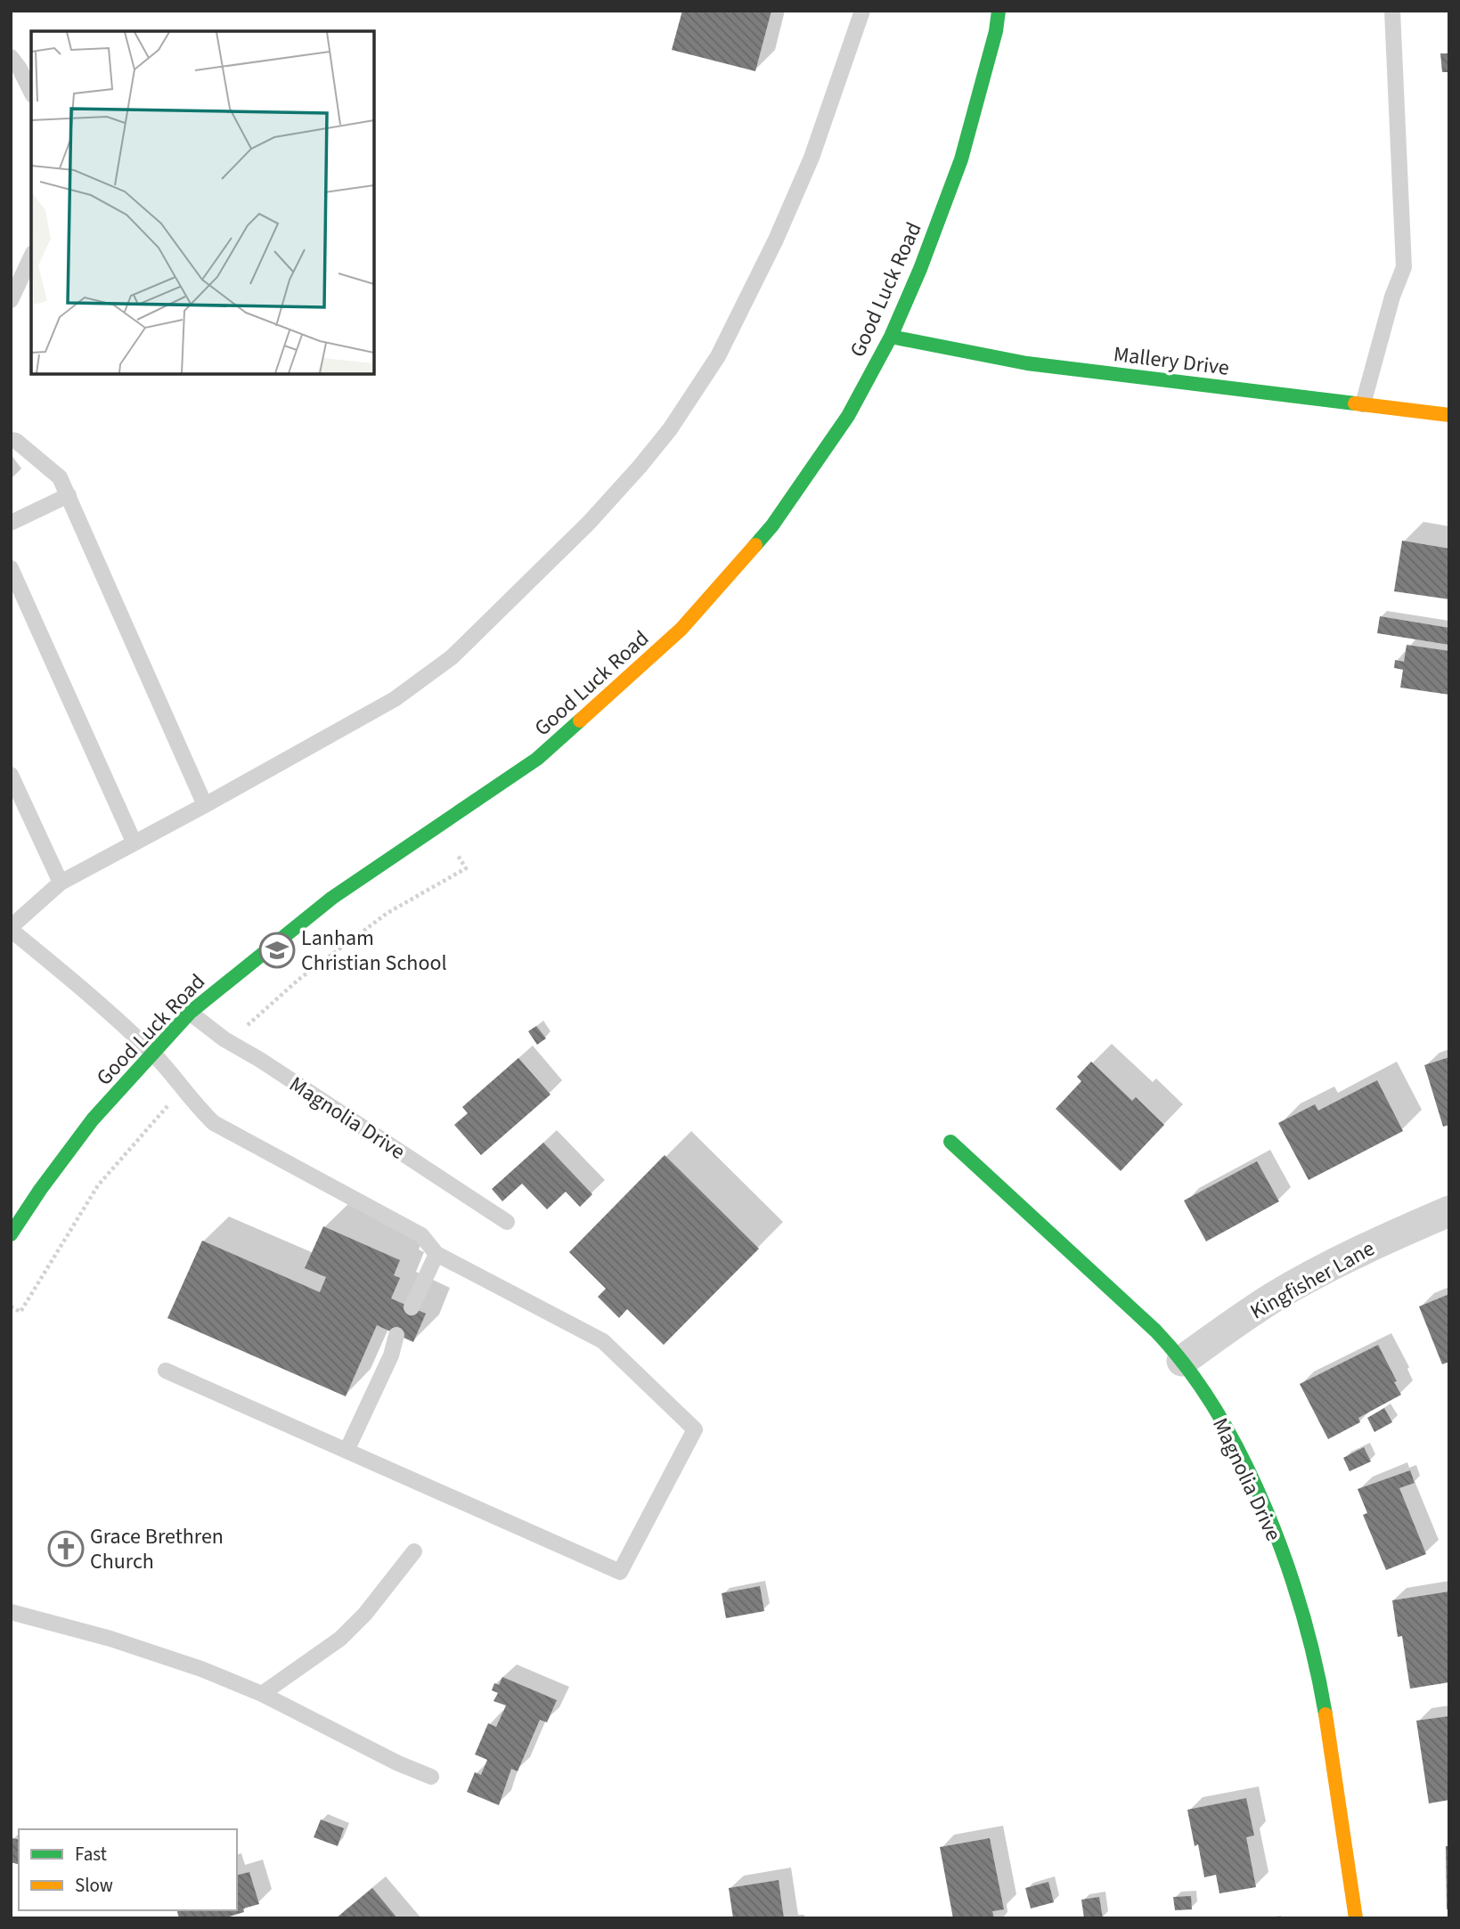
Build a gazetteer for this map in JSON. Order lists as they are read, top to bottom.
{
  "streets": {
    "main road": ["Good Luck Road", "Mallery Drive", "Magnolia Drive"],
    "street": ["Kingfisher Lane"]
  },
  "crossings": [
    ["Good Luck Road", "Mallery Drive"],
    ["Good Luck Road", "Magnolia Drive"],
    ["Magnolia Drive", "Kingfisher Lane"]
  ],
  "places": {
    "school or university": ["Lanham Christian School"],
    "church": ["Grace Brethren Church"]
  },
  "legend": ["Fast", "Slow"]
}
